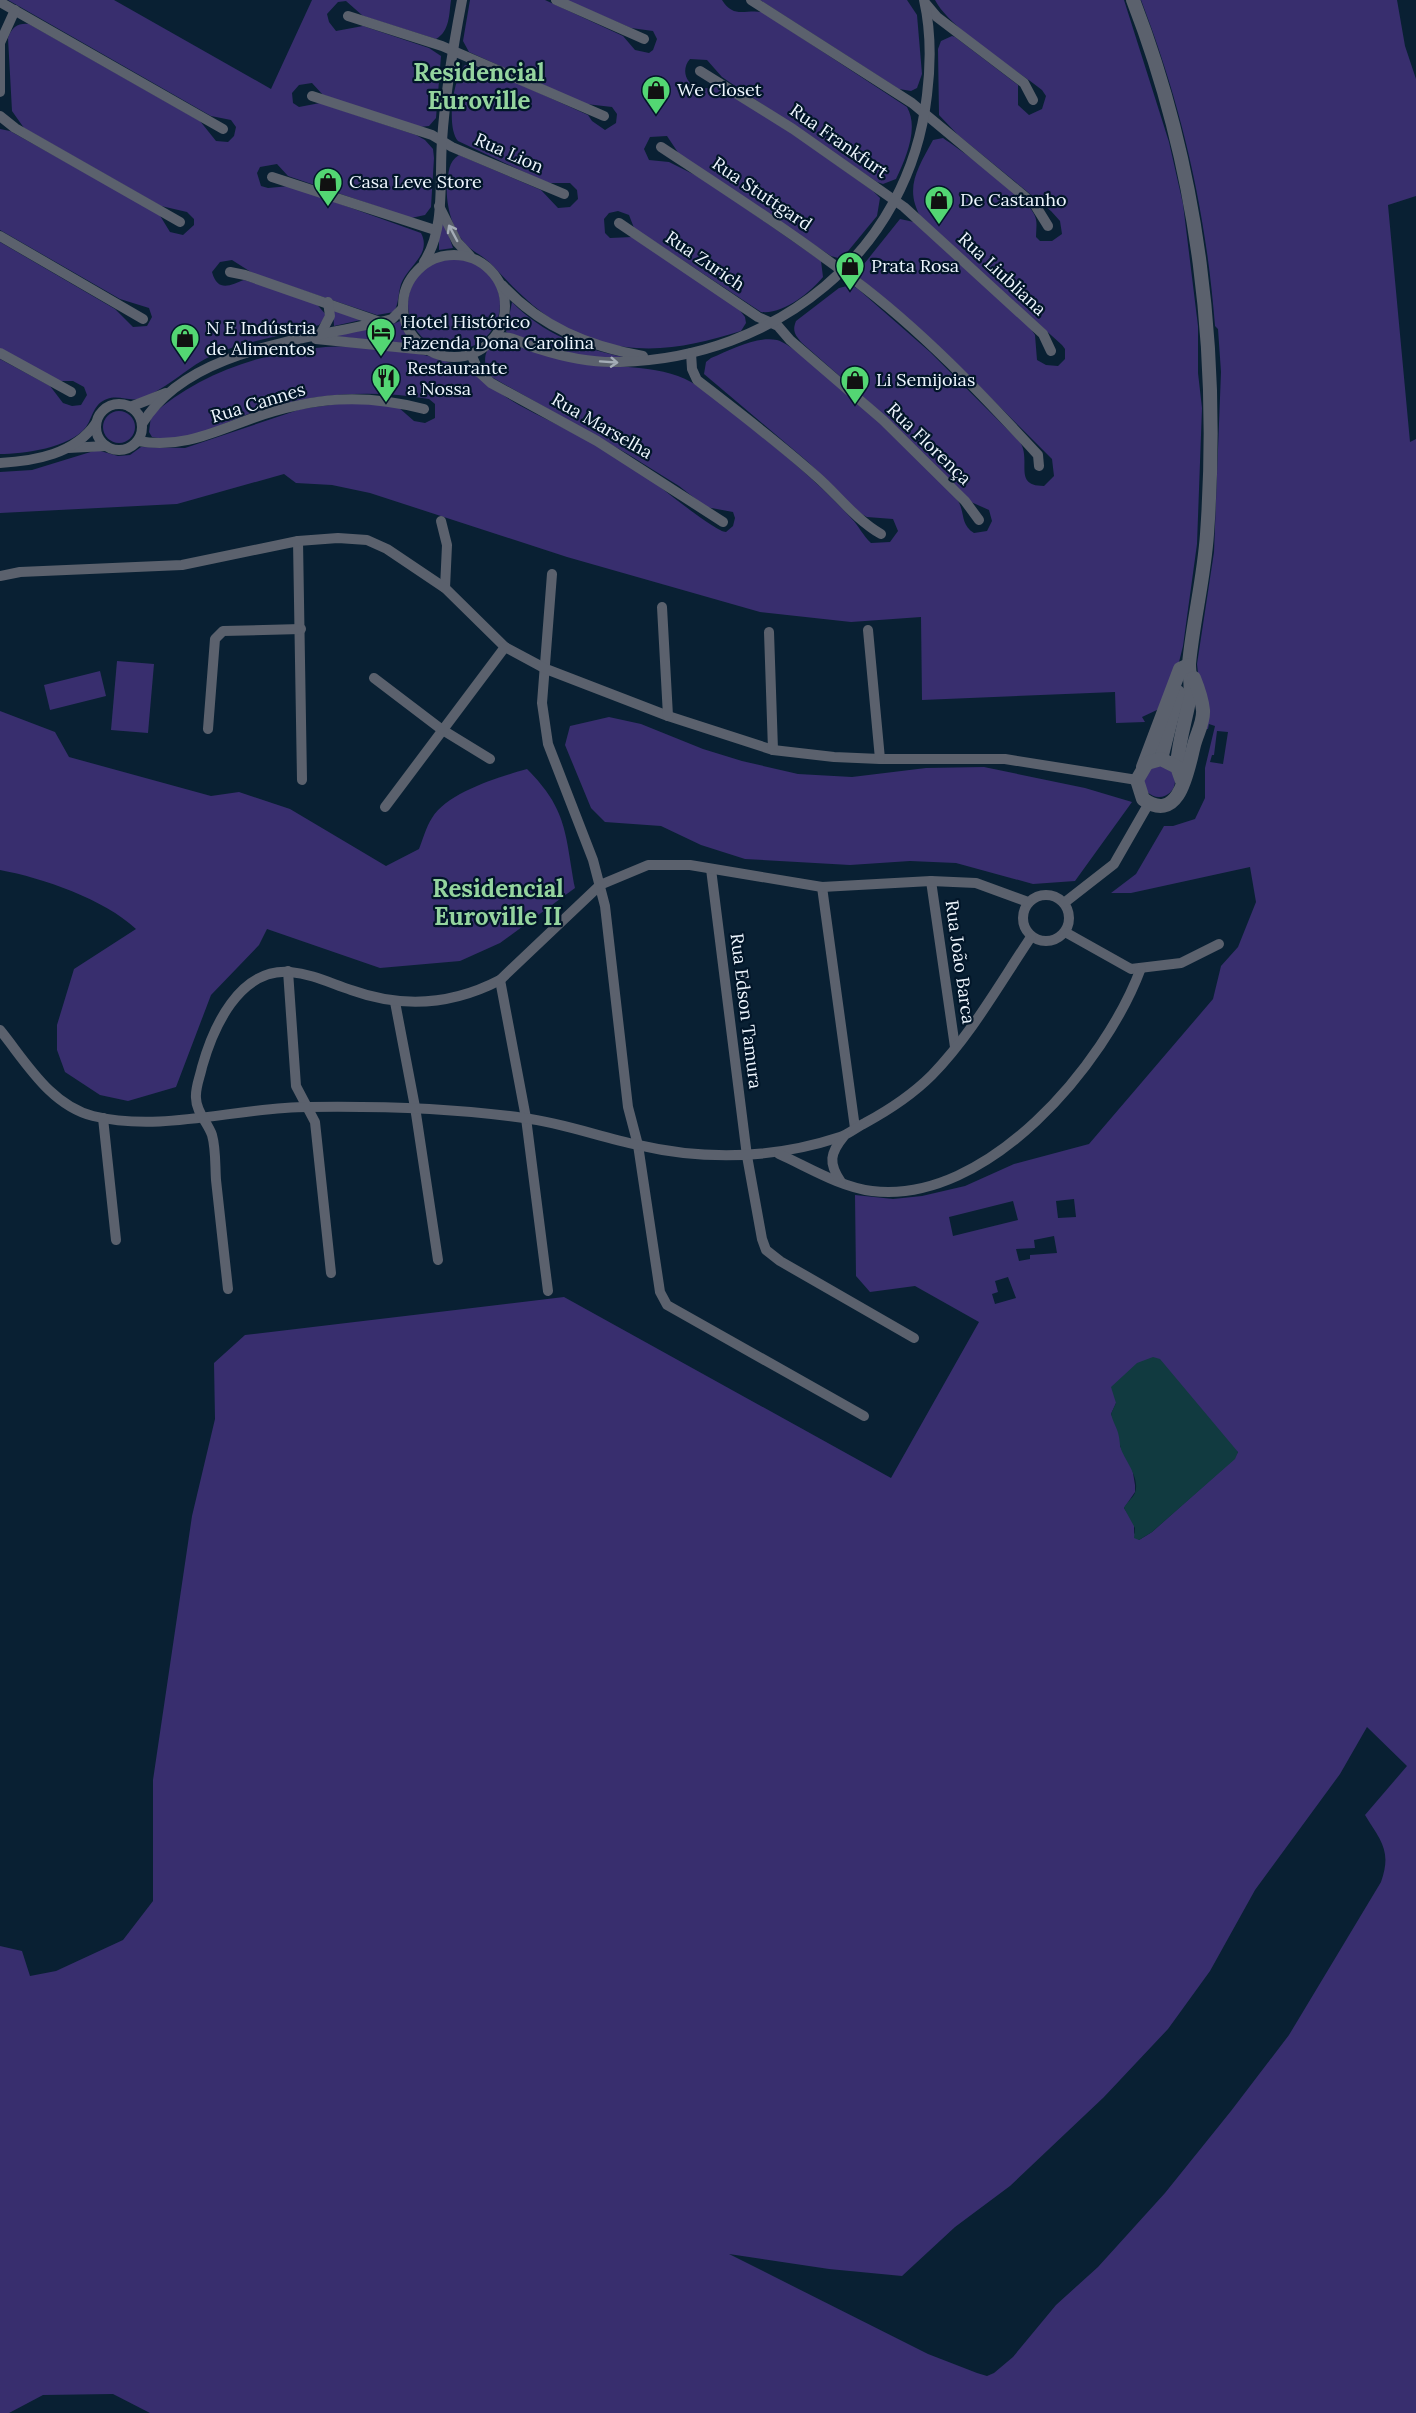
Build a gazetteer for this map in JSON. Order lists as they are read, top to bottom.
{
  "streets": {
    "street": [
      "Rua Frankfurt",
      "Rua Lion",
      "Rua Stuttgard",
      "Rua Zurich",
      "Rua Liubliana",
      "Rua Cannes",
      "Rua Marselha",
      "Rua Florença",
      "Rua João Barca",
      "Rua Edson Tamura"
    ]
  },
  "crossings": [
    ["Rua Frankfurt", "Rua Liubliana"],
    ["Rua Zurich", "Rua Florença"]
  ],
  "districts": ["Residencial Euroville", "Residencial Euroville II"],
  "places": {
    "shop": [
      "We Closet",
      "Casa Leve Store",
      "De Castanho",
      "Prata Rosa",
      "N E Indústria de Alimentos",
      "Li Semijoias"
    ],
    "hotel": ["Hotel Histórico Fazenda Dona Carolina"],
    "restaurant": ["Restaurante a Nossa"]
  }
}
